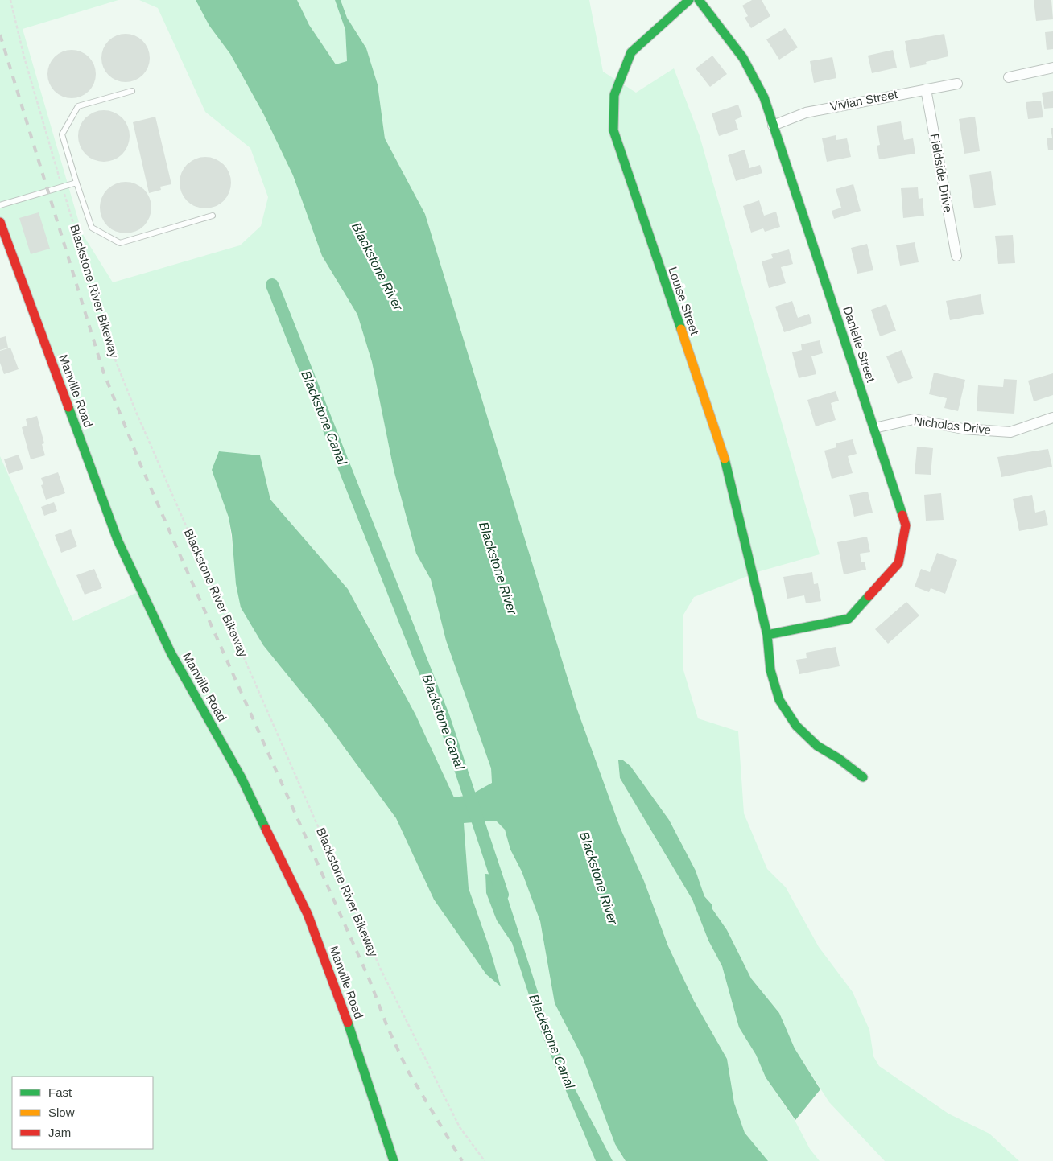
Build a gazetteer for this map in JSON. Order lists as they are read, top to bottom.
{
  "streets": {
    "street": [
      "Vivian Street",
      "Fieldside Drive",
      "Louise Street",
      "Danielle Street",
      "Manville Road",
      "Nicholas Drive"
    ],
    "path": ["Blackstone River Bikeway"]
  },
  "crossings": [
    ["Vivian Street", "Fieldside Drive"],
    ["Vivian Street", "Danielle Street"],
    ["Louise Street", "Danielle Street"],
    ["Danielle Street", "Nicholas Drive"]
  ],
  "water": ["Blackstone River", "Blackstone Canal"],
  "legend": ["Fast", "Slow", "Jam"]
}
